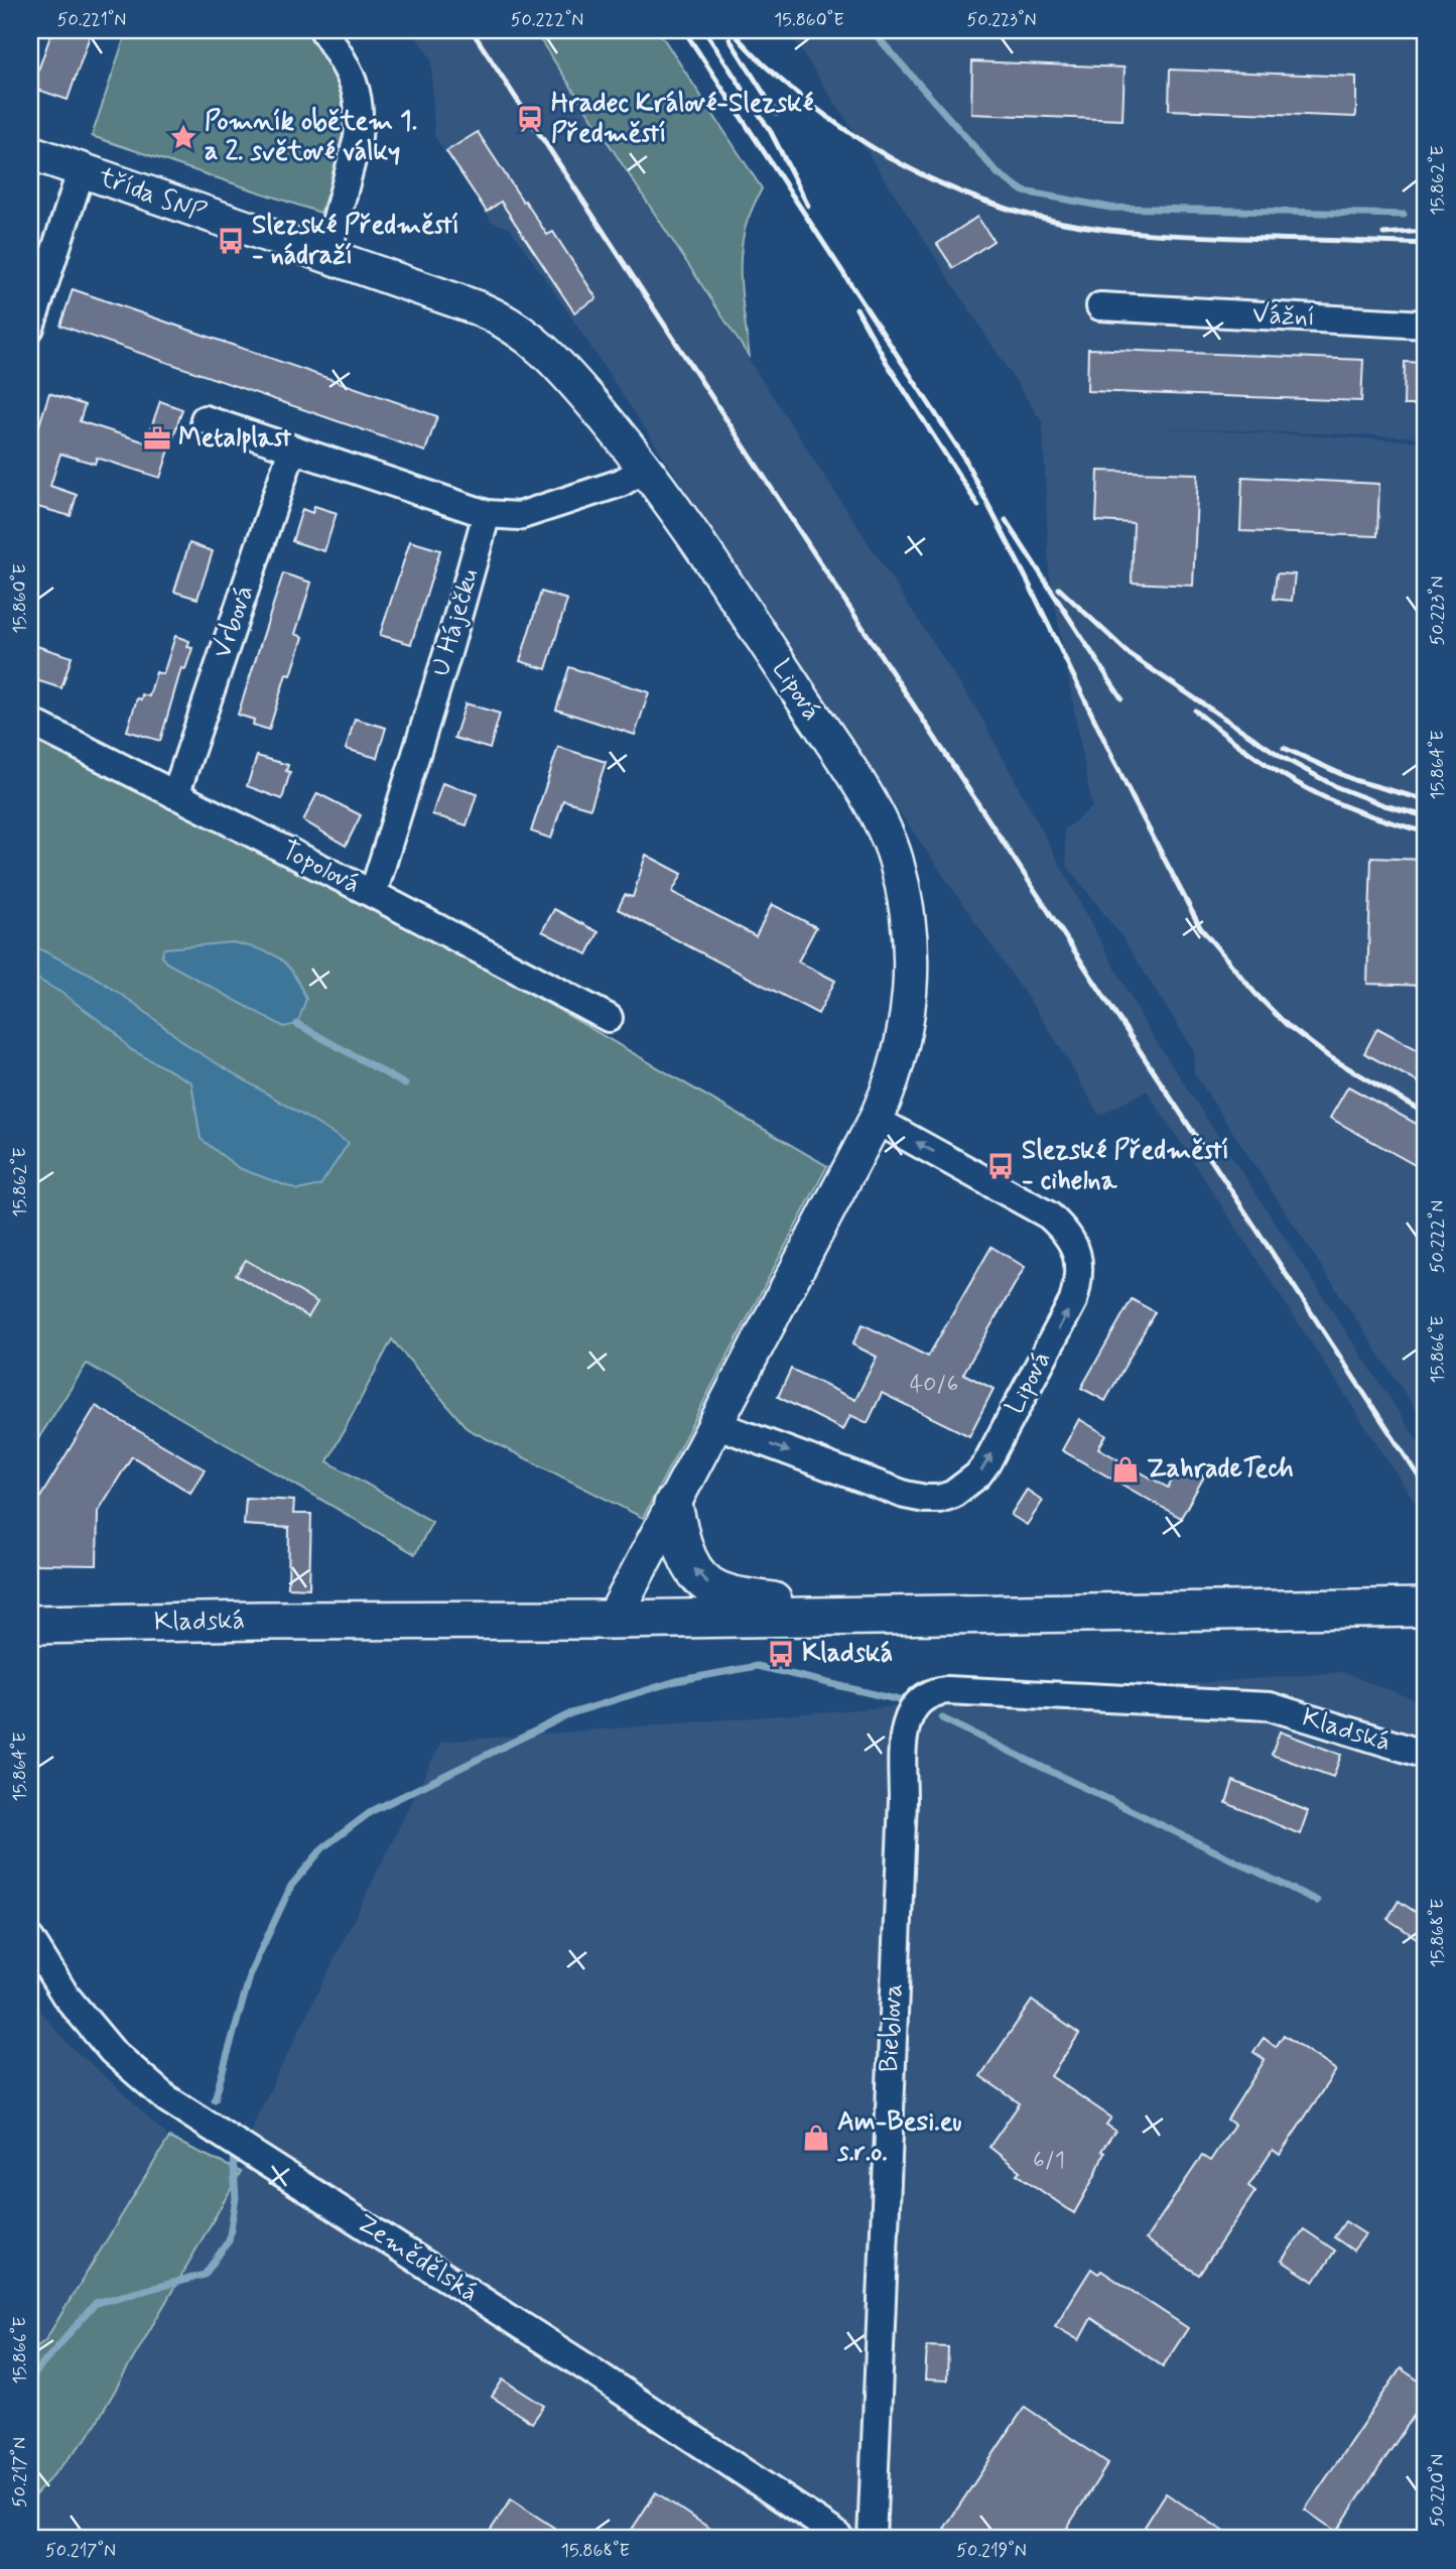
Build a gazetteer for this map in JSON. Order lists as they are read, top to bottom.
{
  "streets": {
    "main road": ["Kladská"],
    "street": [
      "třída SNP",
      "Vážní",
      "Vrbová",
      "U Háječku",
      "Lipová",
      "Topolová",
      "Bieblova",
      "Zemědělská"
    ]
  },
  "crossings": [
    ["třída SNP", "Lipová"],
    ["Vrbová", "Topolová"],
    ["U Háječku", "Topolová"],
    ["Lipová", "Kladská"],
    ["Kladská", "Bieblova"]
  ],
  "places": {
    "station": ["Hradec Králové-Slezské Předměstí"],
    "place": ["Pomník obětem 1. a 2. světové války"],
    "bus stop": ["Slezské Předměstí - nádraží", "Slezské Předměstí - cihelna", "Kladská"],
    "office": ["Metalplast"],
    "shop": ["ZahradeTech", "Am-Besi.eu s.r.o."]
  },
  "house_numbers": ["40/6", "6/1"],
  "coordinates": [
    "50.221°N",
    "50.222°N",
    "15.860°E",
    "50.223°N",
    "15.862°E",
    "15.864°E",
    "15.866°E",
    "15.868°E",
    "50.217°N",
    "50.220°N",
    "50.219°N"
  ]
}
